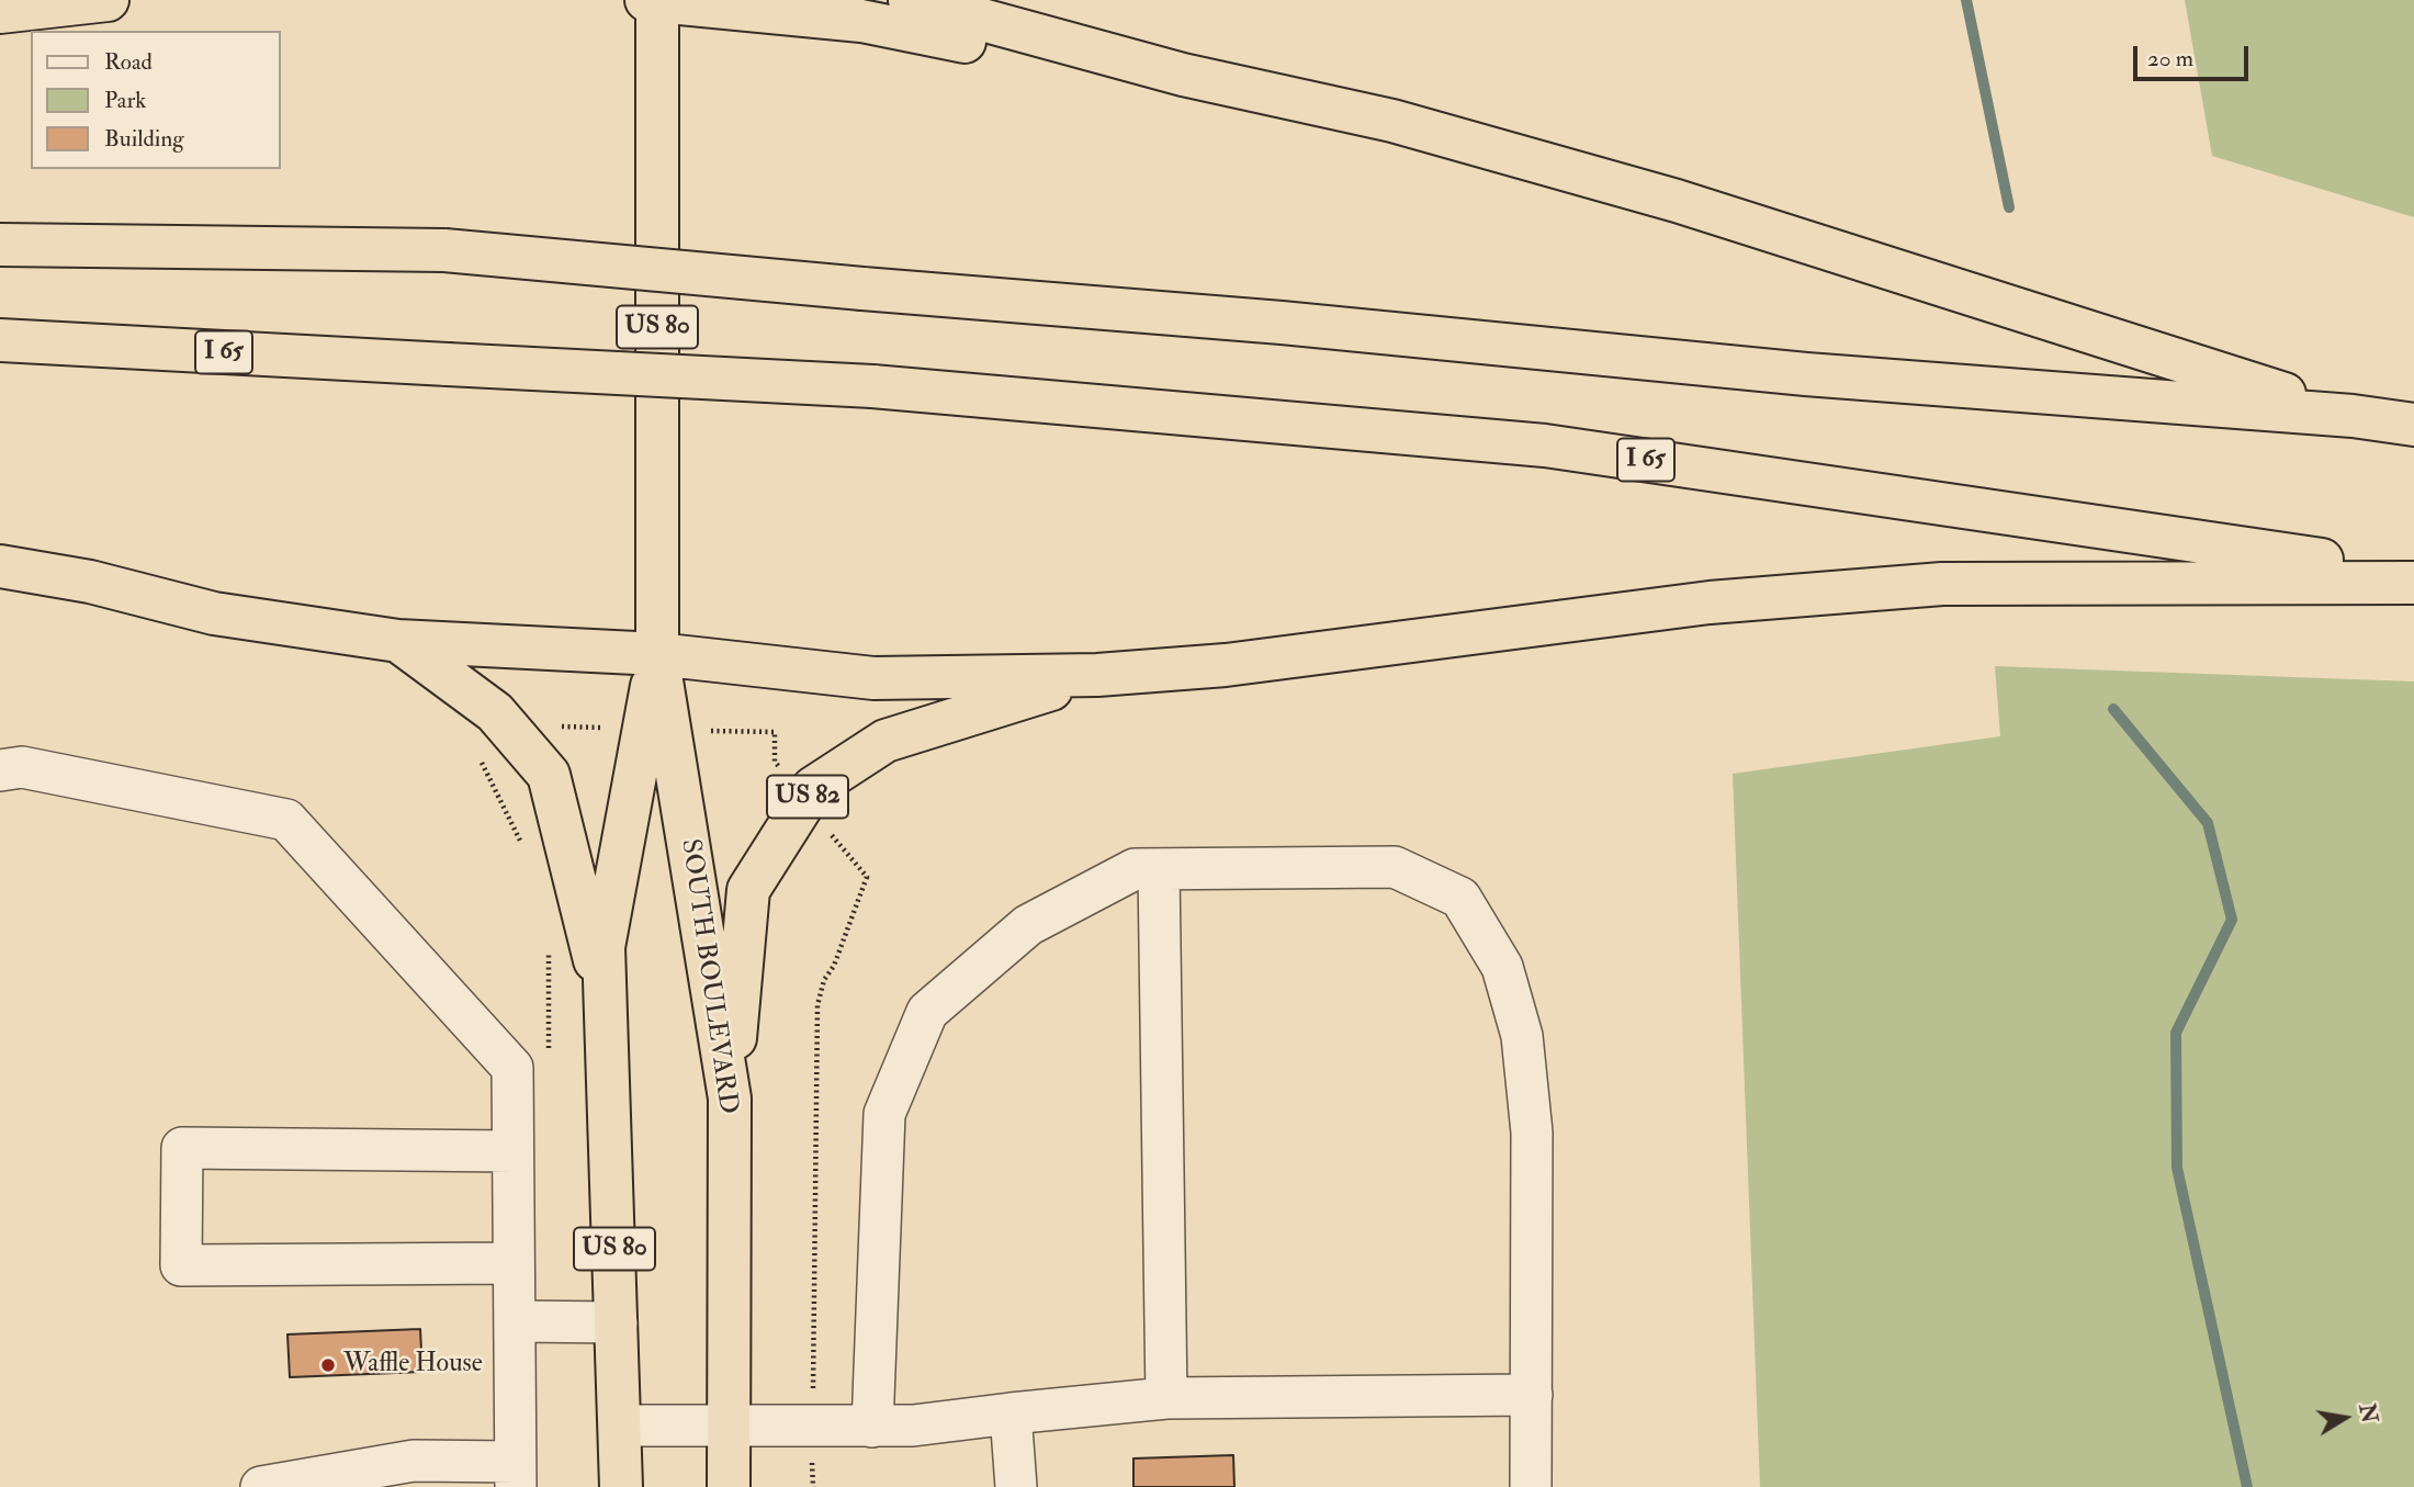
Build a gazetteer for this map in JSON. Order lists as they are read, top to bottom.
{
  "streets": {
    "highway": [
      "US 80",
      "I 65",
      "US 82",
      "SOUTH BOULEVARD"
    ]
  },
  "crossings": [
    ["US 80", "SOUTH BOULEVARD"],
    ["US 82", "SOUTH BOULEVARD"]
  ],
  "places": ["Waffle House"],
  "legend": ["Road", "Park", "Building"],
  "scale_bar": "20 m",
  "north": "right"
}
